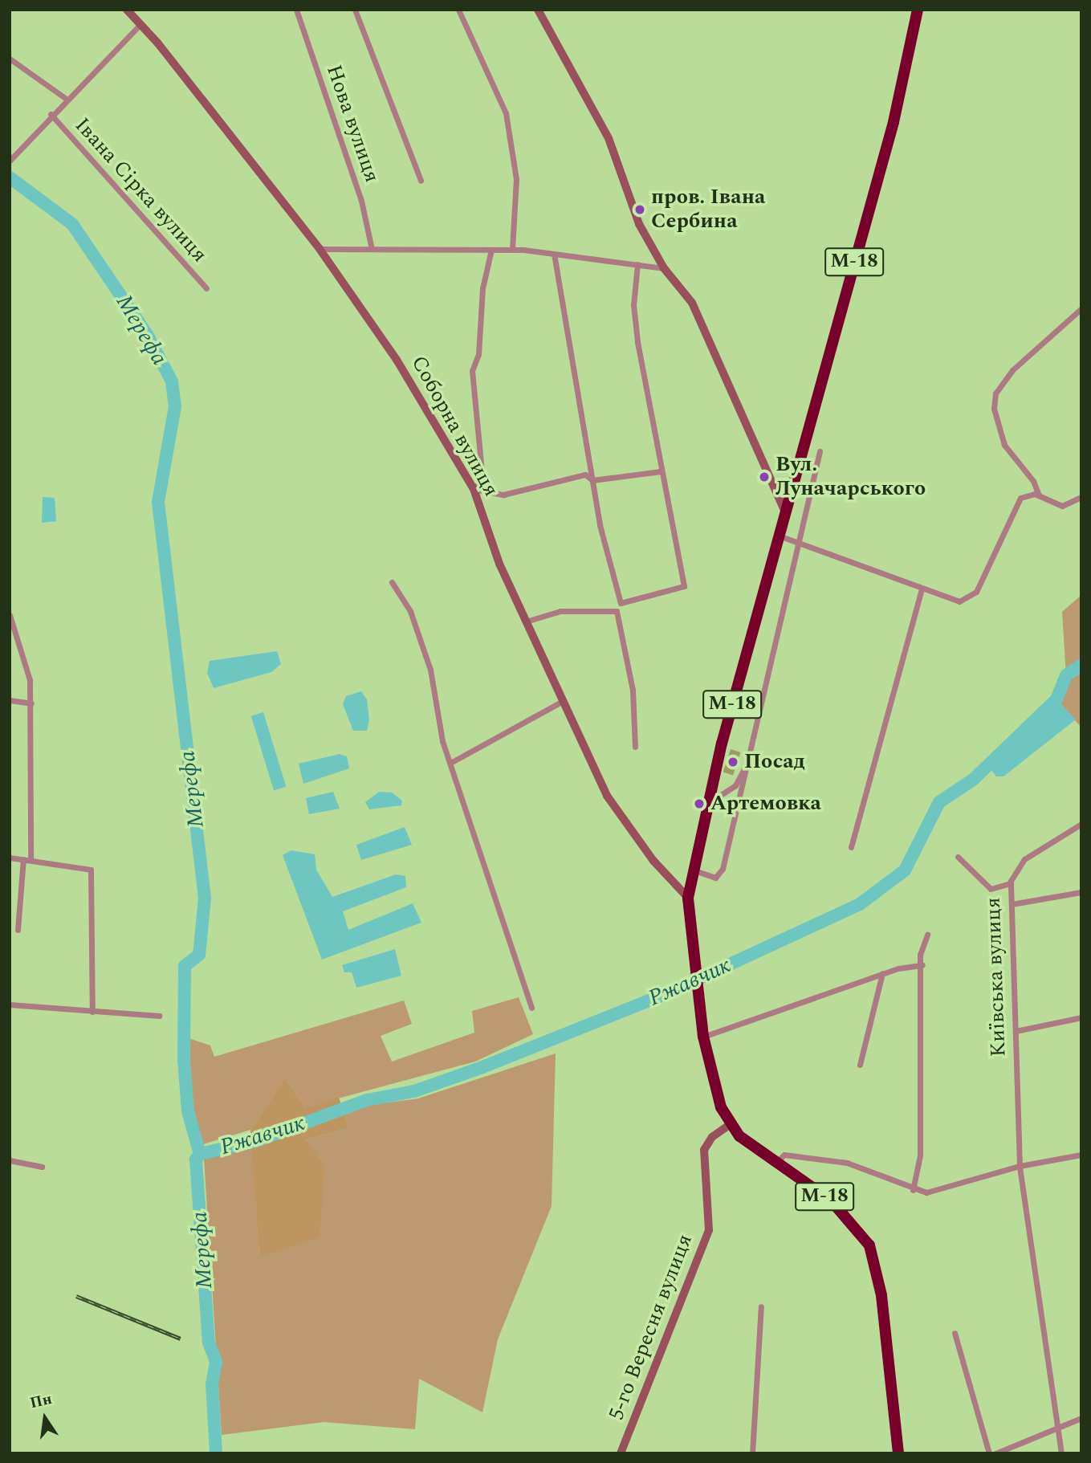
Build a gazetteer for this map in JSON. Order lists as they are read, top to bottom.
{
  "streets": {
    "highway": ["М-18"],
    "street": [
      "Нова вулиця",
      "Івана Сірка вулиця",
      "Соборна вулиця",
      "Київська вулиця",
      "5-го Вересня вулиця"
    ]
  },
  "crossings": [
    ["М-18", "Соборна вулиця"],
    ["М-18", "5-го Вересня вулиця"]
  ],
  "water": ["Мерефа", "Ржавчик"],
  "places": [
    "пров. Івана Сербина",
    "Вул. Луначарського",
    "Посад",
    "Артемовка"
  ],
  "north": "top"
}
